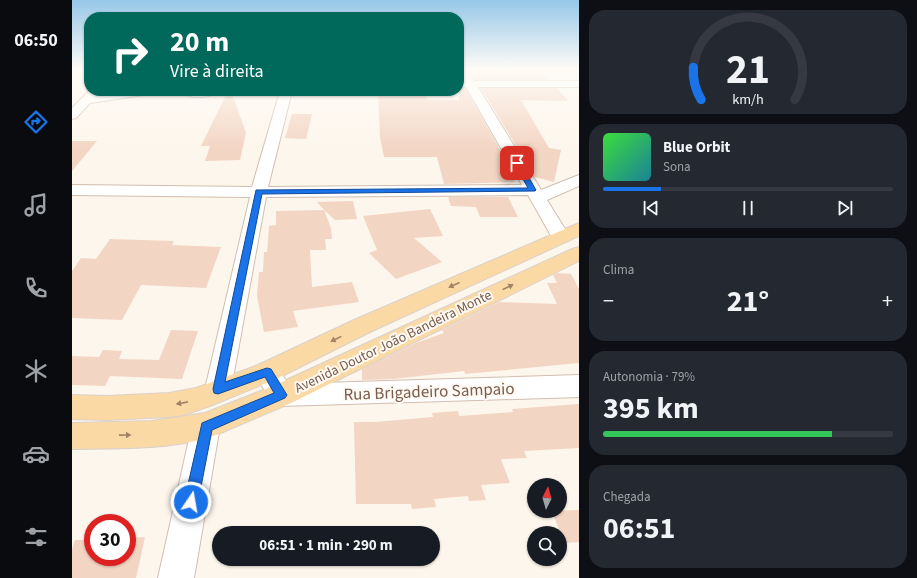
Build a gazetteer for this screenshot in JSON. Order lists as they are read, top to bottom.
{
  "streets": {
    "main road": ["Avenida Doutor João Bandeira Monte"],
    "street": ["Rua Brigadeiro Sampaio"]
  },
  "crossings": [
    ["Avenida Doutor João Bandeira Monte", "Rua Brigadeiro Sampaio"]
  ],
  "north": "top",
  "page": {
    "tabs": "06:50",
    "turn": ["20 m", "Vire à direita"],
    "song": ["Blue Orbit", "Sona"],
    "tile": [
      "Clima",
      ["Autonomia · 79%", "395 km"],
      ["Chegada", "06:51"]
    ],
    "heat": ["−", "21°", "+"],
    "limit": "30",
    "trip": "06:51 · 1 min · 290 m",
    "gauge": ["21", "km/h"]
  }
}
